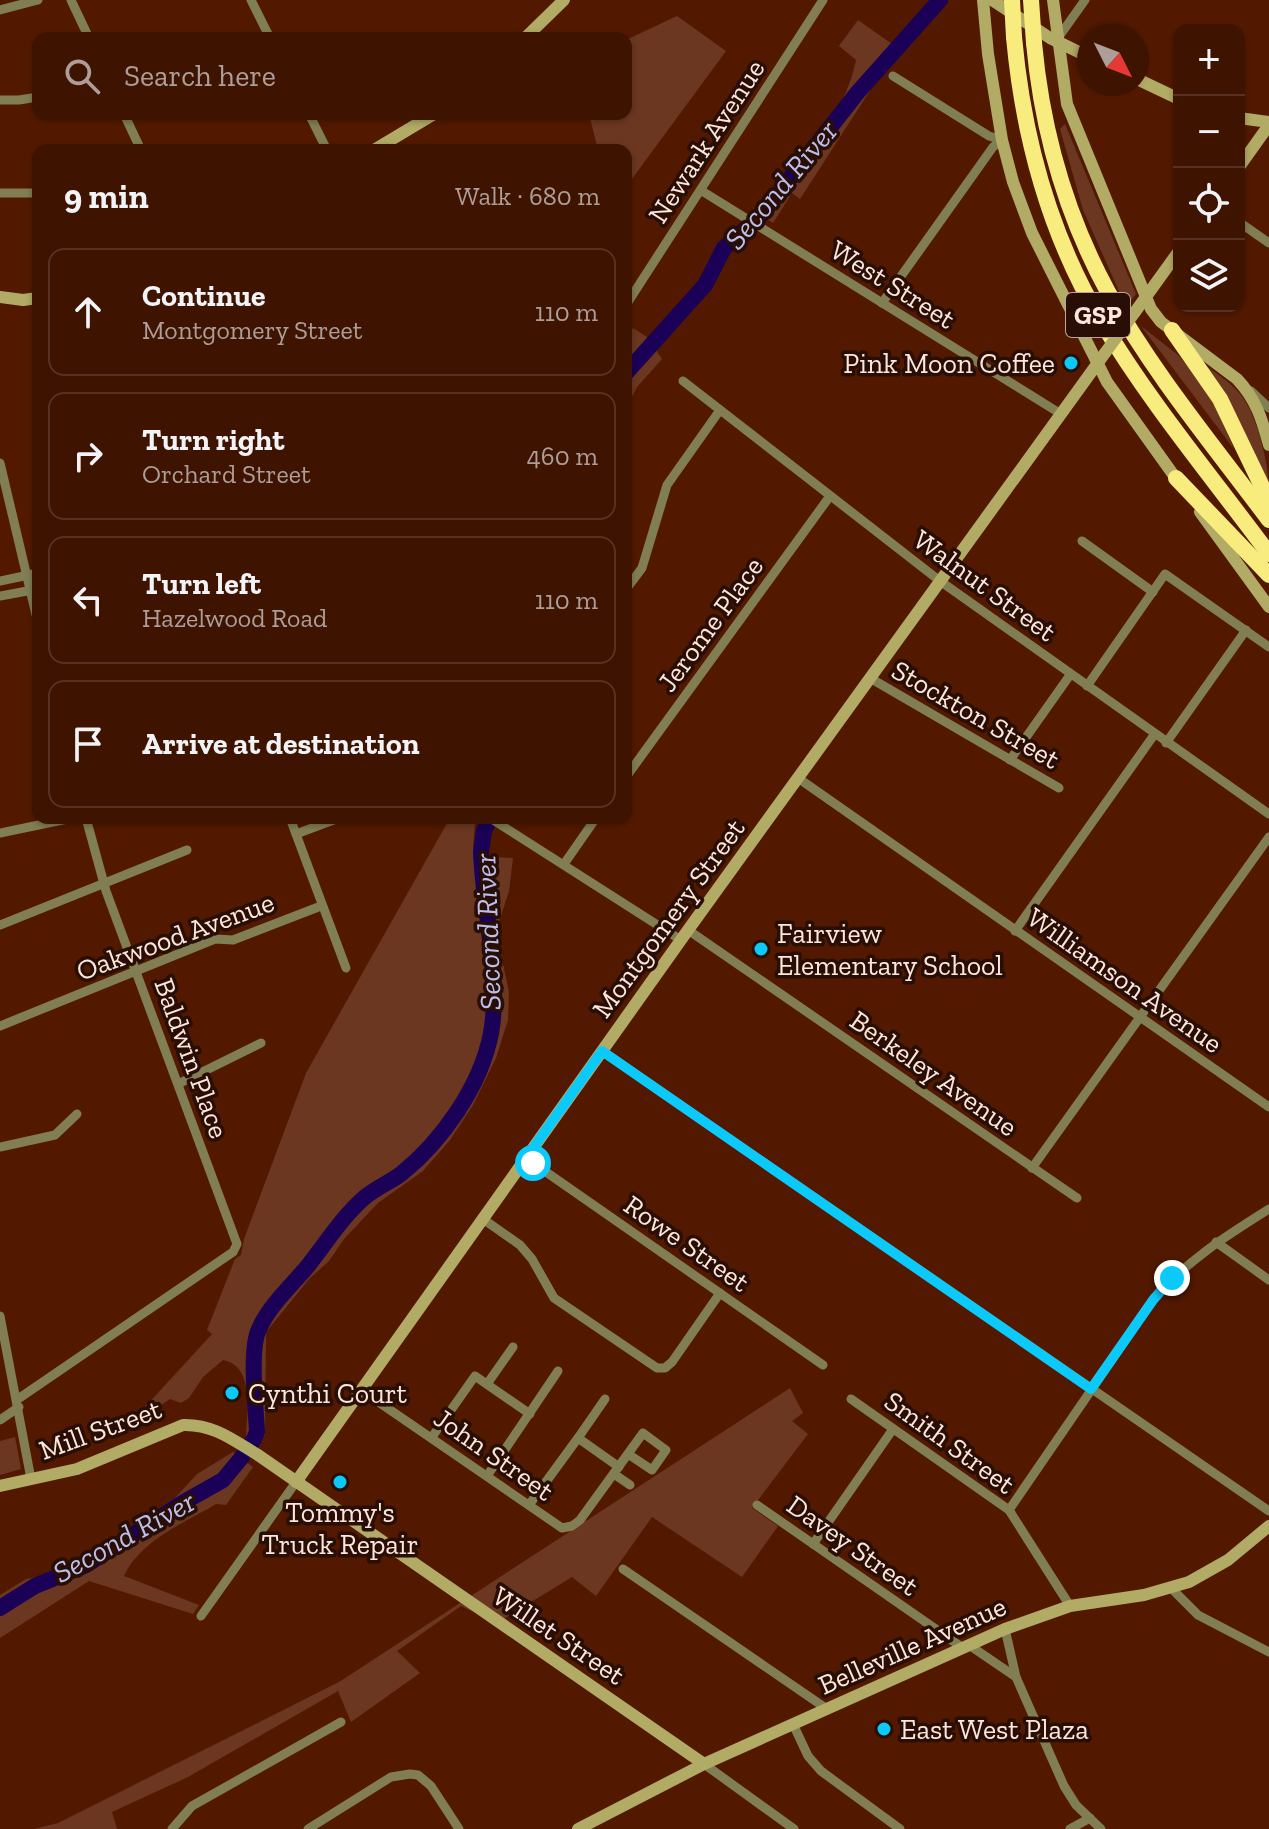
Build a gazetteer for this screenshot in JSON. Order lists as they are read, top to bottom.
{
  "streets": {
    "highway": ["GSP"],
    "street": [
      "Newark Avenue",
      "West Street",
      "Walnut Street",
      "Jerome Place",
      "Stockton Street",
      "Montgomery Street",
      "Oakwood Avenue",
      "Williamson Avenue",
      "Baldwin Place",
      "Berkeley Avenue",
      "Rowe Street",
      "Mill Street",
      "Smith Street",
      "John Street",
      "Davey Street",
      "Willet Street",
      "Belleville Avenue"
    ]
  },
  "crossings": [
    ["Newark Avenue", "West Street"],
    ["West Street", "Montgomery Street"],
    ["Walnut Street", "Jerome Place"],
    ["Walnut Street", "Montgomery Street"],
    ["Stockton Street", "Montgomery Street"],
    ["Montgomery Street", "Williamson Avenue"],
    ["Montgomery Street", "Berkeley Avenue"],
    ["Montgomery Street", "Rowe Street"],
    ["Montgomery Street", "Mill Street"],
    ["Montgomery Street", "John Street"],
    ["Montgomery Street", "Willet Street"],
    ["Oakwood Avenue", "Baldwin Place"],
    ["Mill Street", "Willet Street"],
    ["Smith Street", "Belleville Avenue"],
    ["Davey Street", "Belleville Avenue"],
    ["Willet Street", "Belleville Avenue"]
  ],
  "water": ["Second River"],
  "places": [
    "Pink Moon Coffee",
    "Fairview Elementary School",
    "Cynthi Court",
    "Tommy's Truck Repair",
    "East West Plaza"
  ],
  "north": "bottom right",
  "page": {
    "map_buttons": ["+", "−"],
    "search": "Search here",
    "heading": ["9 min", "Walk · 680 m"],
    "list": [
      ["Continue", "Montgomery Street", "110 m"],
      ["Turn right", "Orchard Street", "460 m"],
      ["Turn left", "Hazelwood Road", "110 m"],
      "Arrive at destination"
    ]
  }
}
